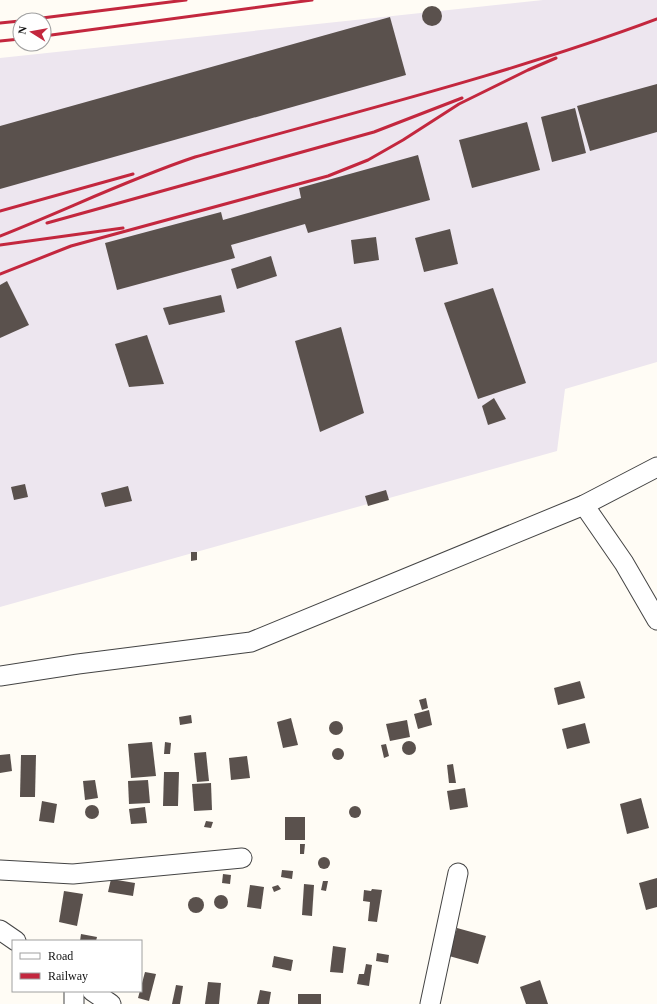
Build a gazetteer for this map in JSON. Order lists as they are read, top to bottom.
{
  "legend": ["Road", "Railway"],
  "north": "left"
}
